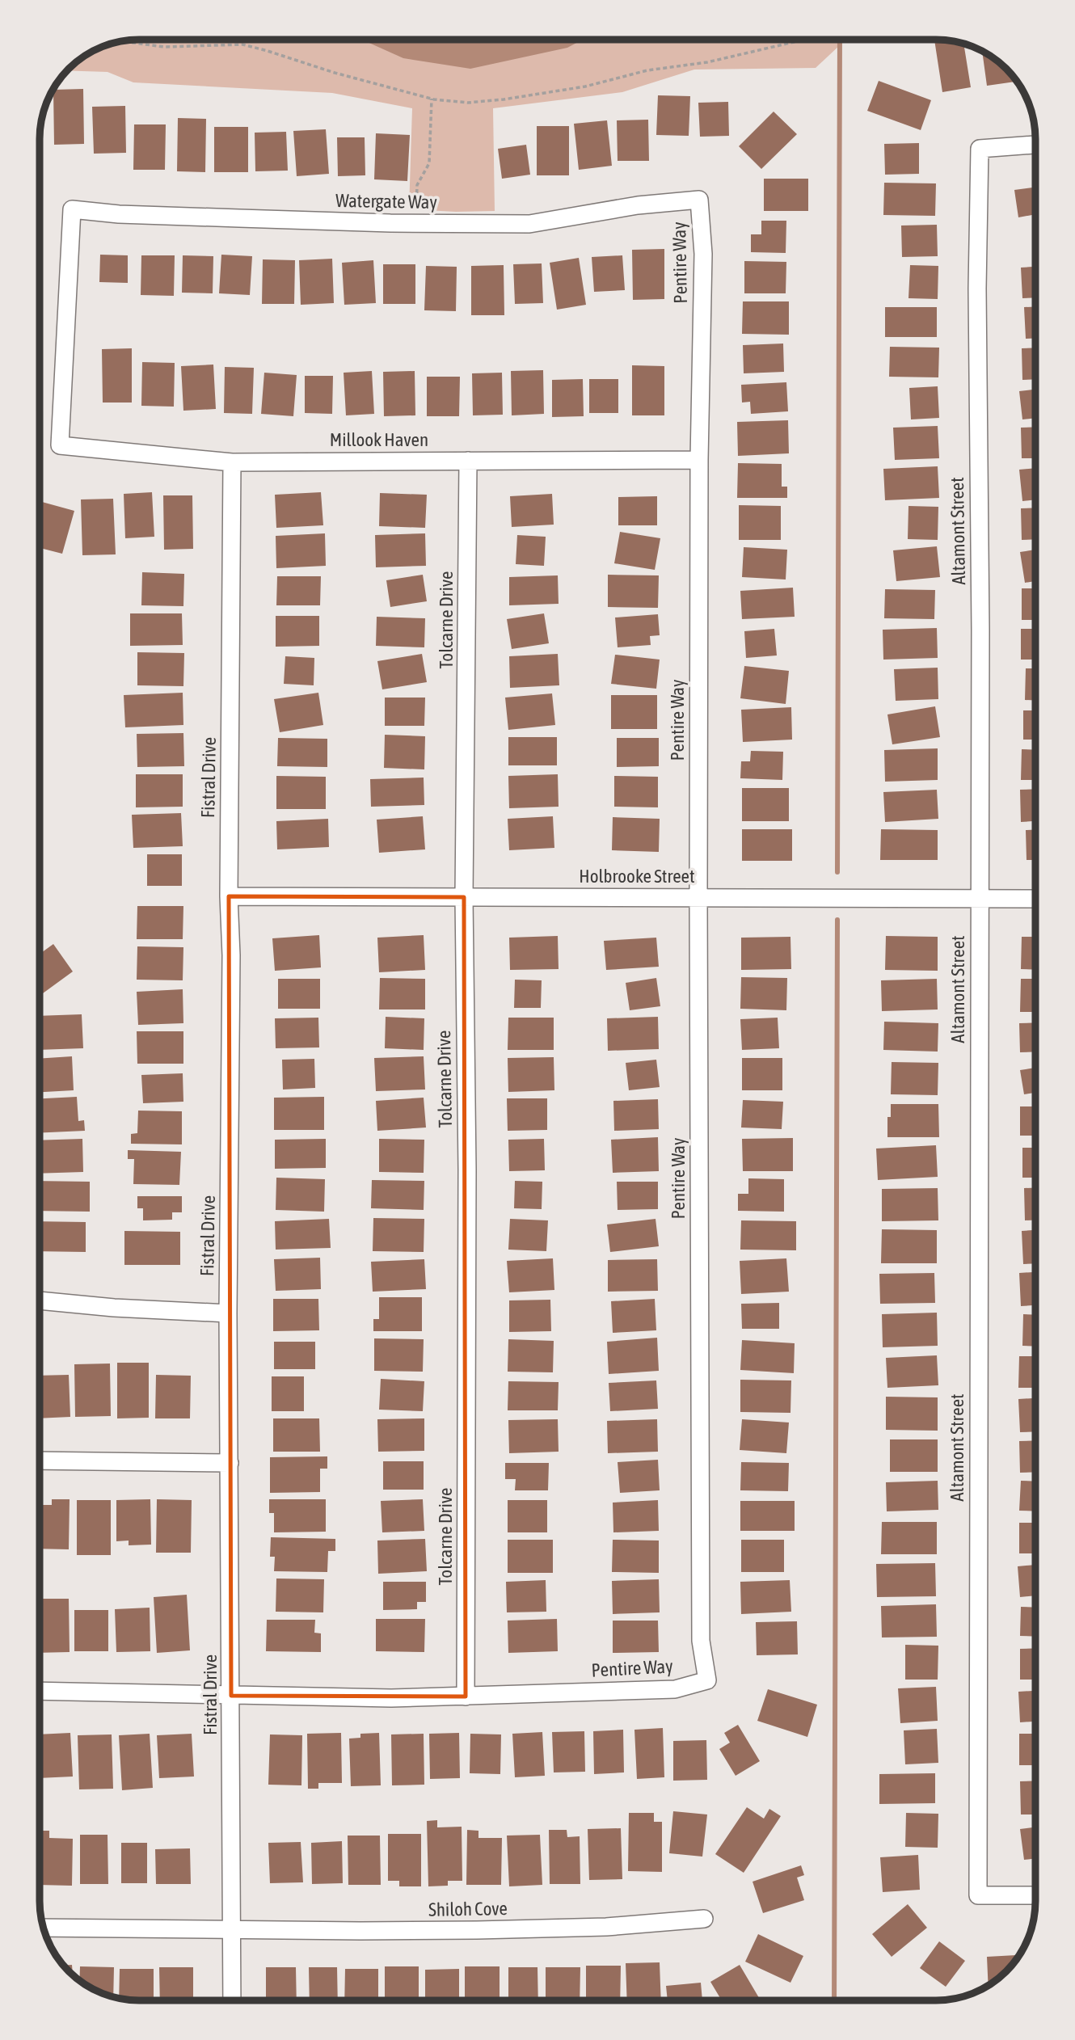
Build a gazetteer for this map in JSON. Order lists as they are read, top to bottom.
{
  "streets": {
    "street": [
      "Watergate Way",
      "Pentire Way",
      "Millook Haven",
      "Altamont Street",
      "Tolcarne Drive",
      "Fistral Drive",
      "Holbrooke Street",
      "Shiloh Cove"
    ]
  },
  "crossings": [
    ["Watergate Way", "Pentire Way"],
    ["Watergate Way", "Millook Haven"],
    ["Pentire Way", "Millook Haven"],
    ["Pentire Way", "Tolcarne Drive"],
    ["Pentire Way", "Fistral Drive"],
    ["Pentire Way", "Holbrooke Street"],
    ["Millook Haven", "Tolcarne Drive"],
    ["Millook Haven", "Fistral Drive"],
    ["Altamont Street", "Holbrooke Street"],
    ["Tolcarne Drive", "Holbrooke Street"],
    ["Fistral Drive", "Holbrooke Street"],
    ["Fistral Drive", "Shiloh Cove"]
  ]
}
